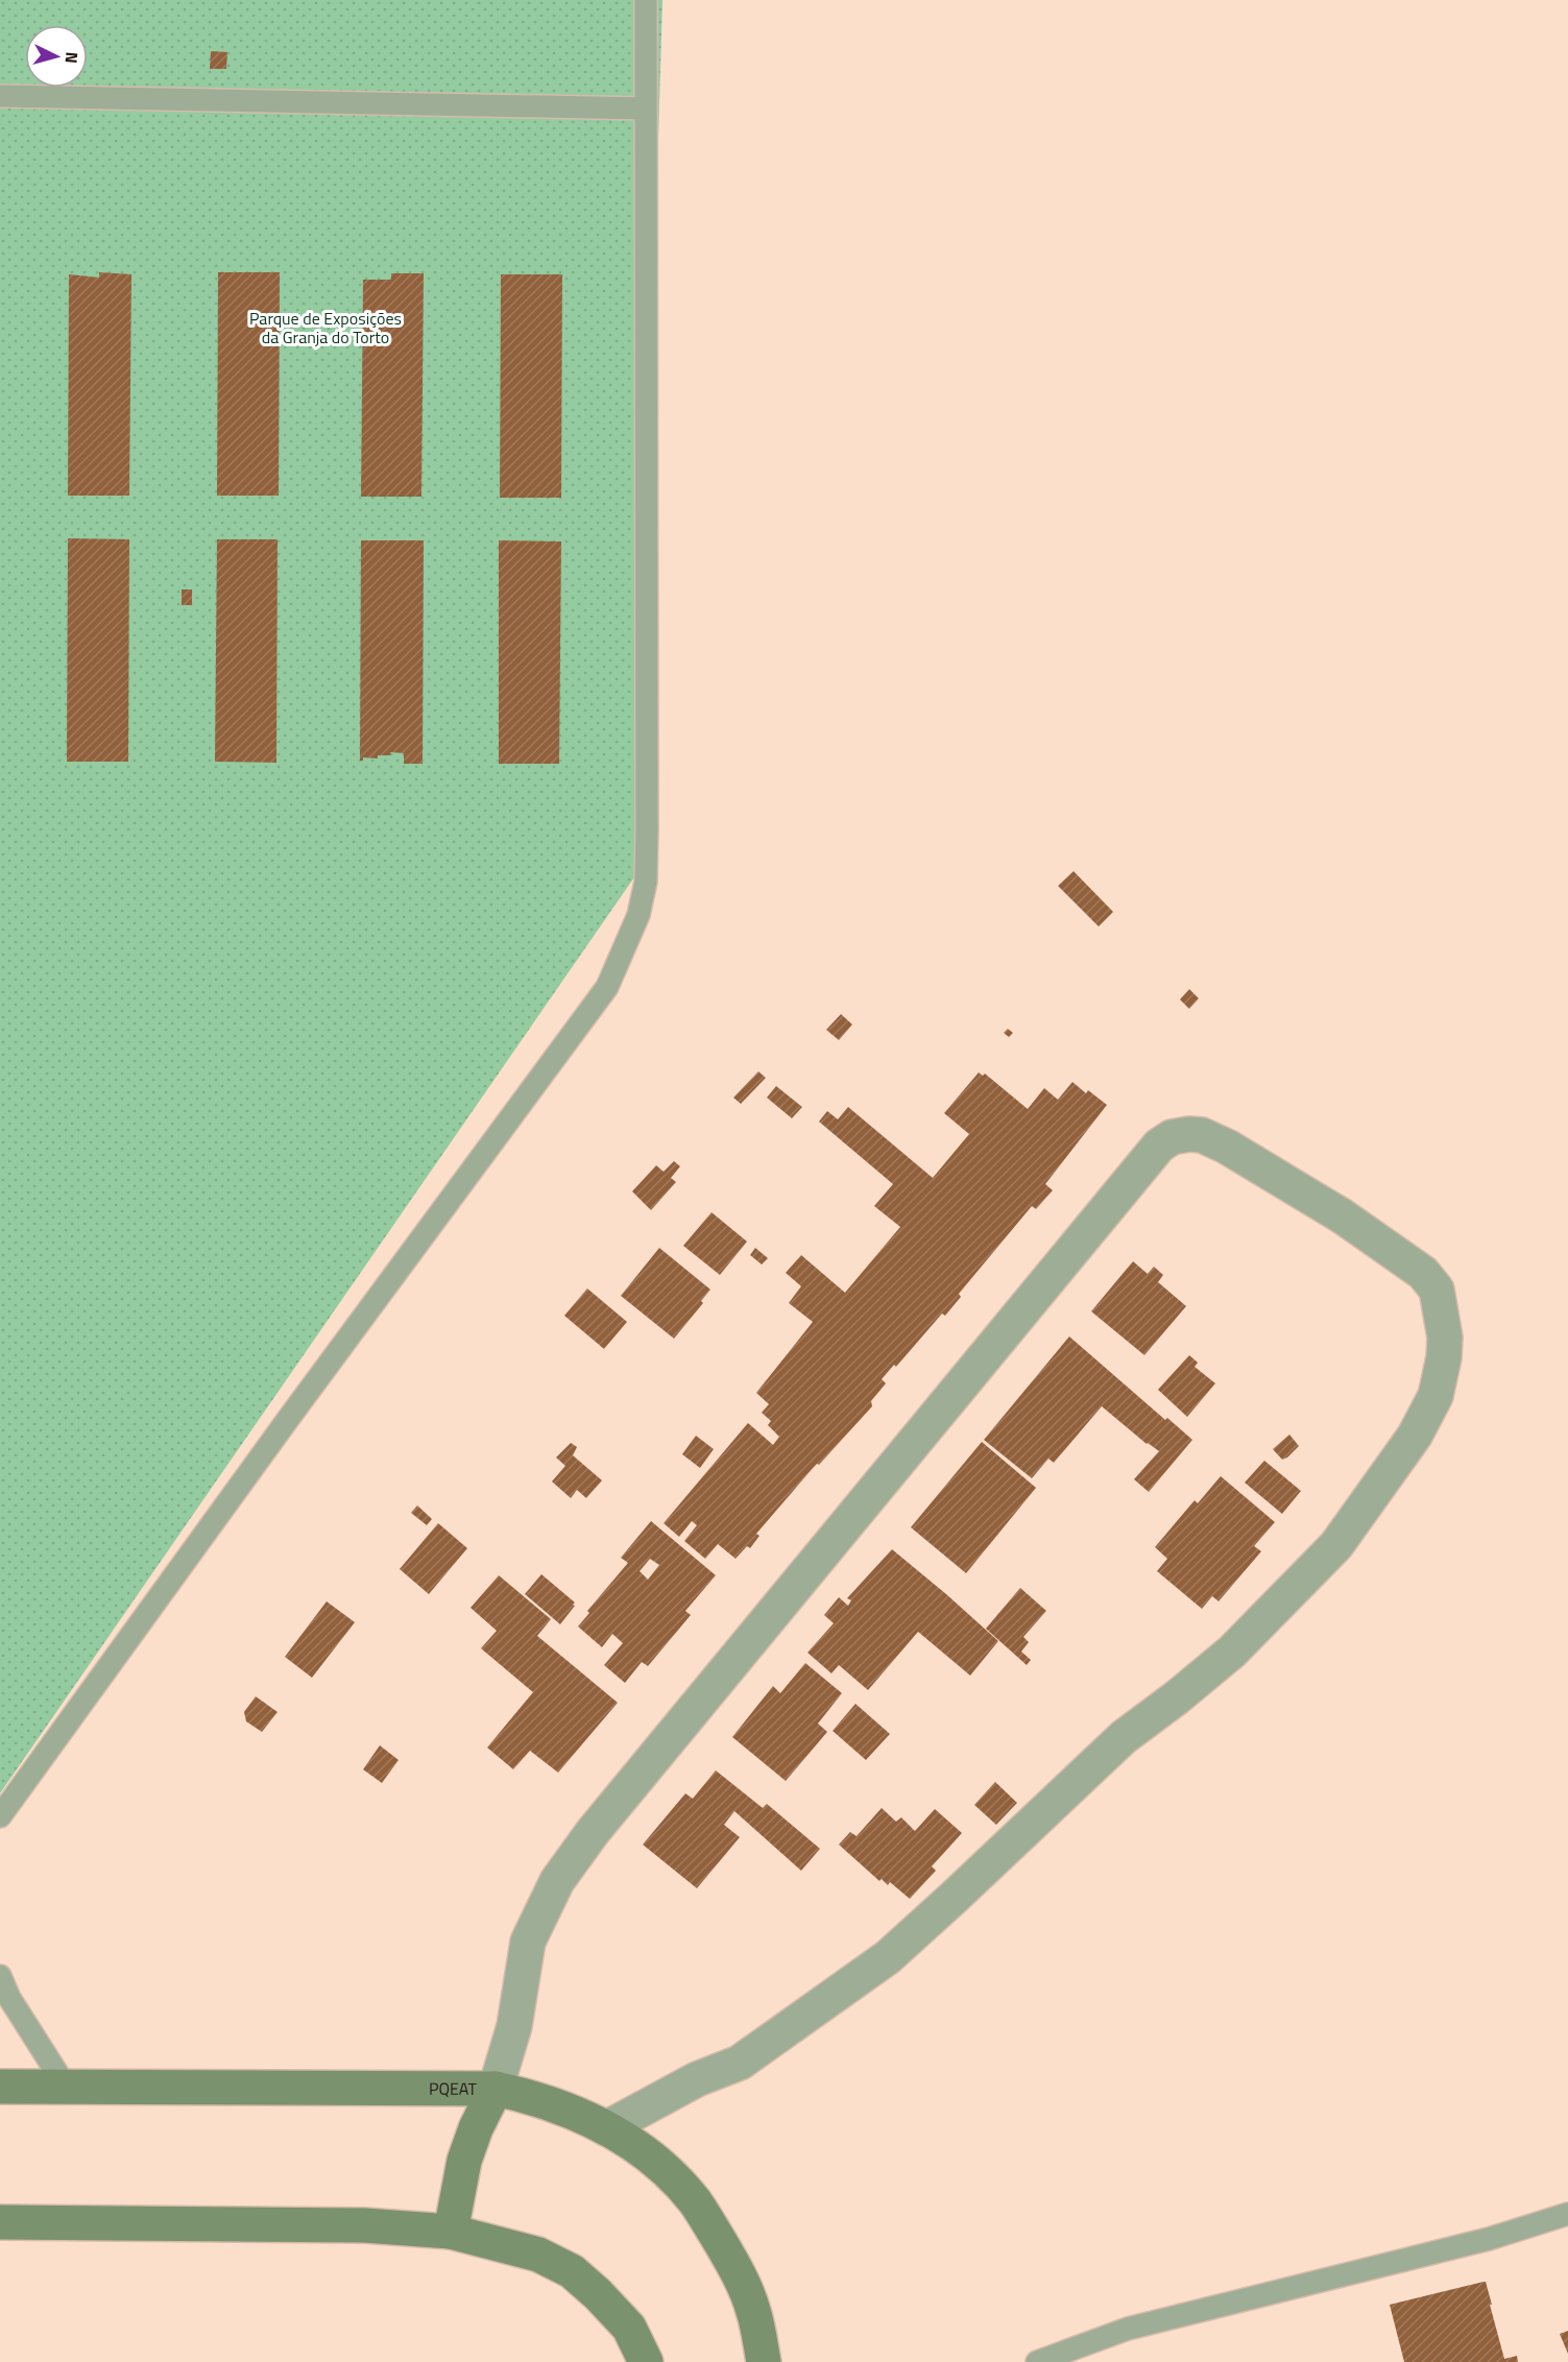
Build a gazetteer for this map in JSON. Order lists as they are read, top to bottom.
{
  "streets": {
    "street": ["PQEAT"]
  },
  "parks": ["Parque de Exposições da Granja do Torto"],
  "north": "right"
}
